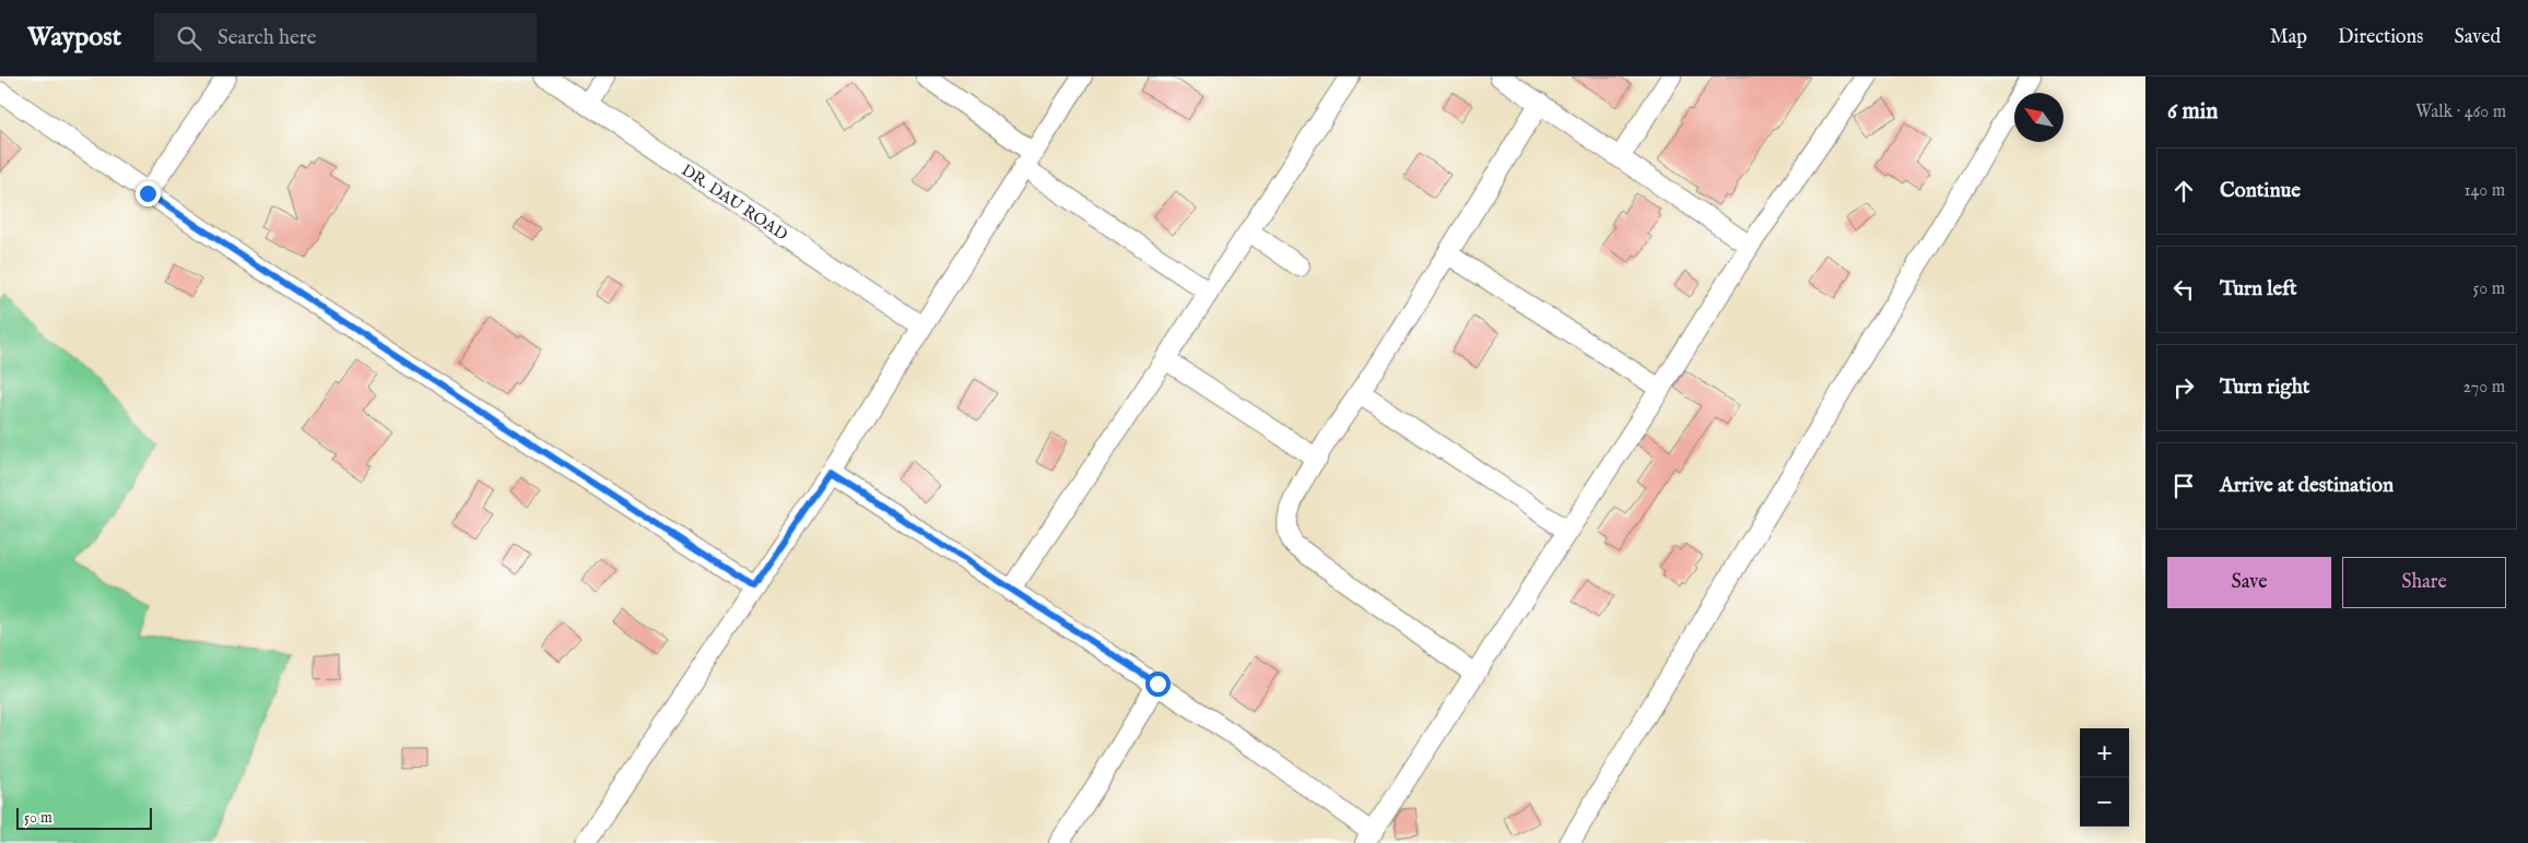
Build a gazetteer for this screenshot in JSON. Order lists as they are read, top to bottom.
{
  "streets": {
    "street": ["DR. DAU ROAD"]
  },
  "scale_bar": "50 m",
  "north": "top left",
  "page": {
    "header": "Waypost",
    "search": "Search here",
    "nav": ["Map", "Directions", "Saved"],
    "heading": ["6 min", "Walk · 460 m"],
    "list": [
      ["Continue", "140 m"],
      ["Turn left", "50 m"],
      ["Turn right", "270 m"],
      "Arrive at destination"
    ],
    "buttons": ["Save", "Share"],
    "map_buttons": ["+", "−"],
    "scale": "50 m"
  }
}
